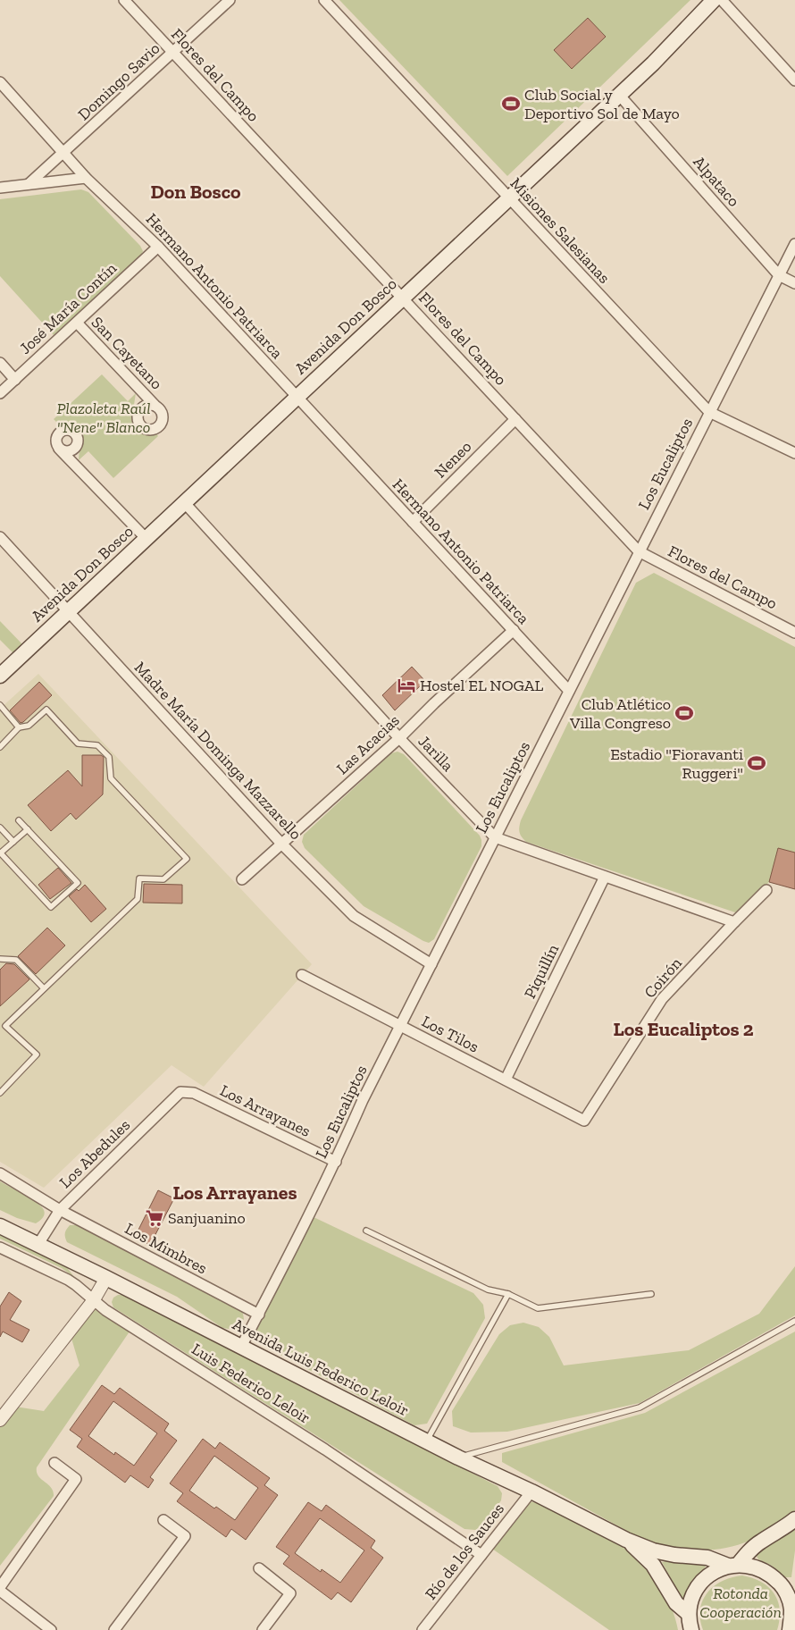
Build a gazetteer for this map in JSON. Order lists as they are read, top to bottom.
{
  "streets": {
    "main road": ["Avenida Don Bosco", "Avenida Luis Federico Leloir"],
    "street": [
      "Flores del Campo",
      "Domingo Savio",
      "Alpataco",
      "Misiones Salesianas",
      "Hermano Antonio Patriarca",
      "José María Contín",
      "San Cayetano",
      "Neneo",
      "Los Eucaliptos",
      "Las Acacias",
      "Madre María Dominga Mazzarello",
      "Jarilla",
      "Piquillín",
      "Coirón",
      "Los Tilos",
      "Los Arrayanes",
      "Los Abedules",
      "Los Mimbres",
      "Luis Federico Leloir",
      "Río de los Sauces"
    ]
  },
  "crossings": [
    ["Flores del Campo", "Domingo Savio"],
    ["Flores del Campo", "Avenida Don Bosco"],
    ["Flores del Campo", "Neneo"],
    ["Flores del Campo", "Los Eucaliptos"],
    ["Domingo Savio", "Hermano Antonio Patriarca"],
    ["Alpataco", "Avenida Don Bosco"],
    ["Alpataco", "Los Eucaliptos"],
    ["Misiones Salesianas", "Avenida Don Bosco"],
    ["Misiones Salesianas", "Los Eucaliptos"],
    ["Hermano Antonio Patriarca", "José María Contín"],
    ["Hermano Antonio Patriarca", "Avenida Don Bosco"],
    ["Hermano Antonio Patriarca", "Neneo"],
    ["Hermano Antonio Patriarca", "Los Eucaliptos"],
    ["Hermano Antonio Patriarca", "Las Acacias"],
    ["José María Contín", "San Cayetano"],
    ["Avenida Don Bosco", "Madre María Dominga Mazzarello"],
    ["Avenida Don Bosco", "Jarilla"],
    ["Los Eucaliptos", "Madre María Dominga Mazzarello"],
    ["Los Eucaliptos", "Jarilla"],
    ["Los Eucaliptos", "Los Tilos"],
    ["Los Eucaliptos", "Los Arrayanes"],
    ["Los Eucaliptos", "Los Mimbres"],
    ["Los Eucaliptos", "Avenida Luis Federico Leloir"],
    ["Las Acacias", "Madre María Dominga Mazzarello"],
    ["Las Acacias", "Jarilla"],
    ["Jarilla", "Piquillín"],
    ["Jarilla", "Coirón"],
    ["Piquillín", "Los Tilos"],
    ["Coirón", "Los Tilos"],
    ["Los Arrayanes", "Los Abedules"],
    ["Los Abedules", "Los Mimbres"],
    ["Los Abedules", "Avenida Luis Federico Leloir"],
    ["Avenida Luis Federico Leloir", "Río de los Sauces"],
    ["Luis Federico Leloir", "Río de los Sauces"]
  ],
  "districts": ["Don Bosco", "Los Eucaliptos 2", "Los Arrayanes"],
  "parks": ["Plazoleta Raúl \"Nene\" Blanco", "Rotonda Cooperación"],
  "places": {
    "sports": ["Club Social y Deportivo Sol de Mayo", "Club Atlético Villa Congreso", "Estadio \"Fioravanti Ruggeri\""],
    "hotel": ["Hostel EL NOGAL"],
    "supermarket": ["Sanjuanino"]
  }
}
